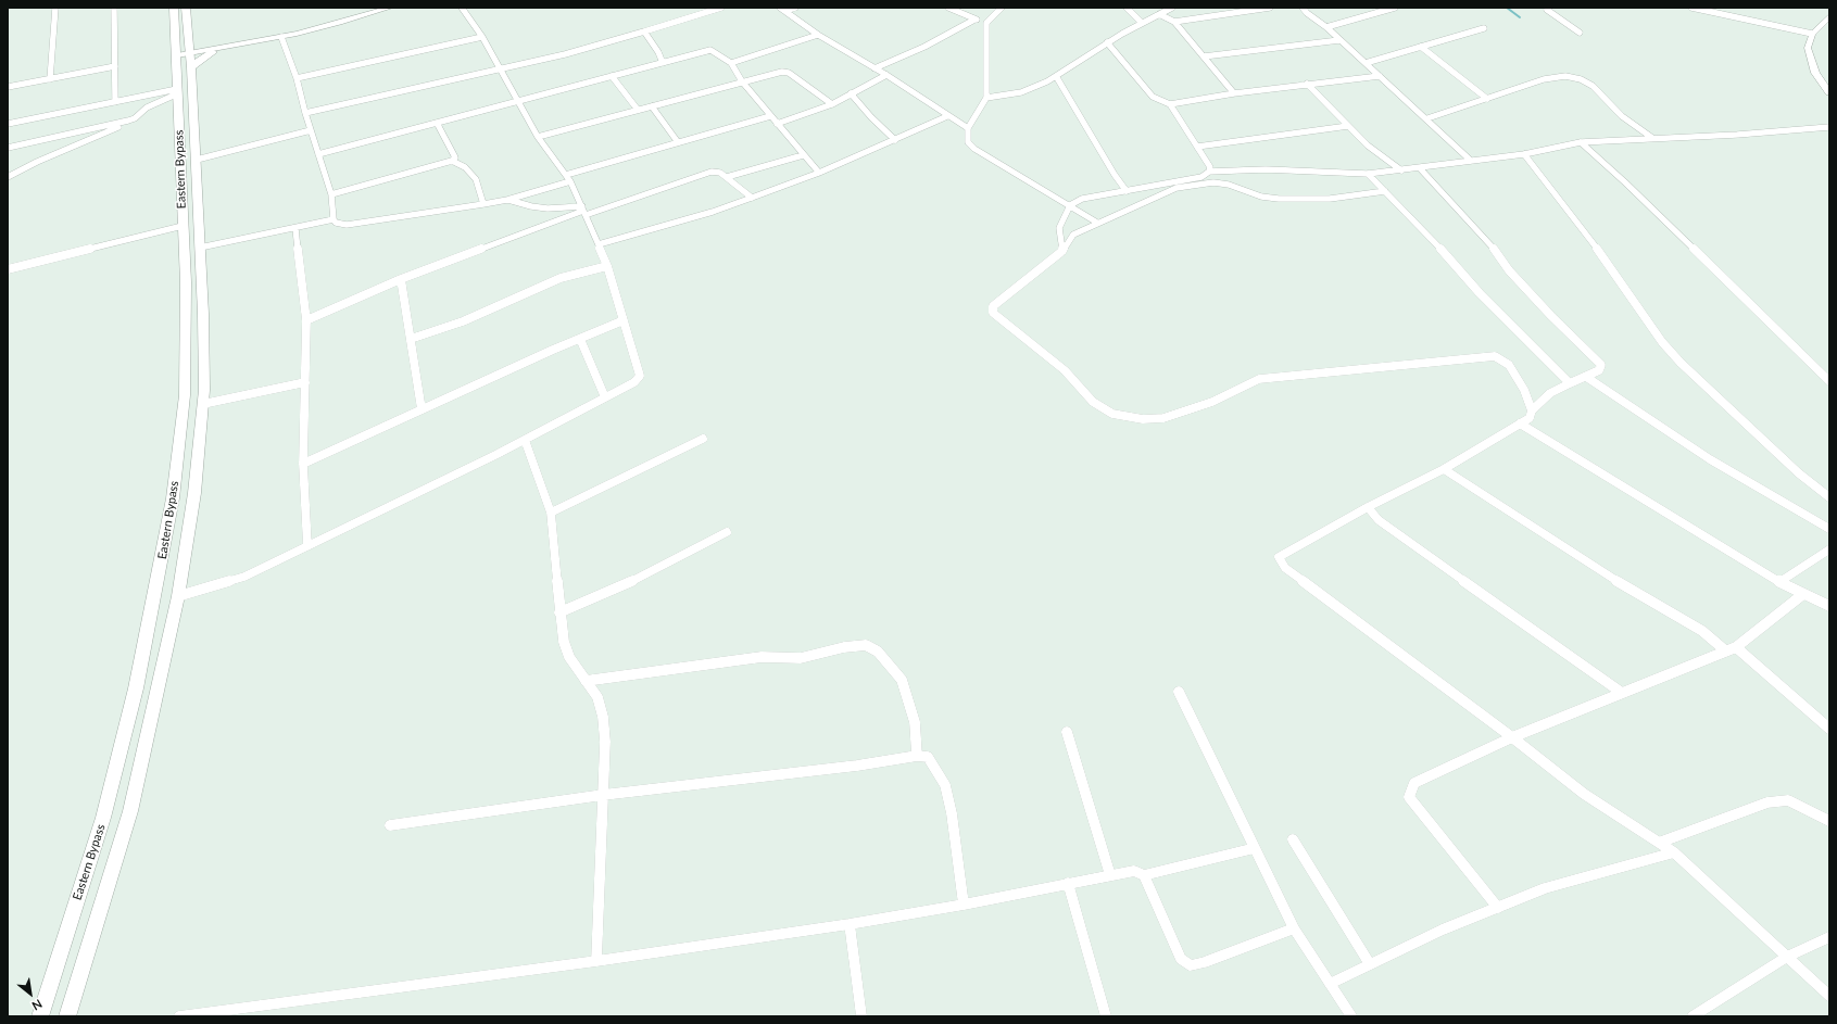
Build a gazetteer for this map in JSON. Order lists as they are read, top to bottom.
{
  "streets": {
    "main road": ["Eastern Bypass"]
  },
  "north": "bottom right"
}
